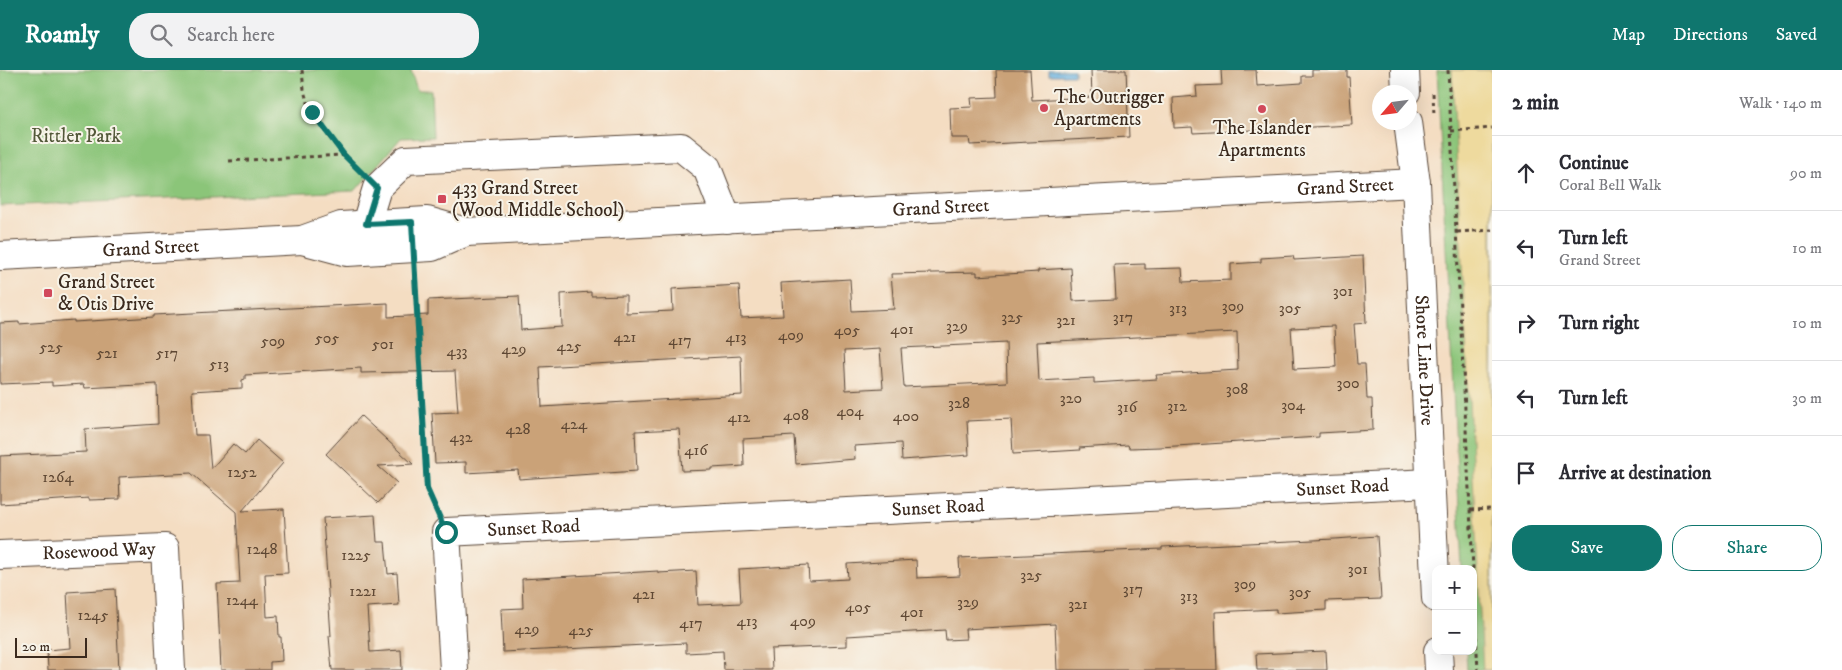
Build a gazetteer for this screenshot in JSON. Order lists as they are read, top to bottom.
{
  "streets": {
    "street": [
      "Grand Street",
      "Shore Line Drive",
      "Sunset Road",
      "Rosewood Way"
    ]
  },
  "crossings": [
    ["Grand Street", "Shore Line Drive"],
    ["Shore Line Drive", "Sunset Road"]
  ],
  "parks": ["Rittler Park"],
  "places": {
    "other": ["The Outrigger Apartments", "The Islander Apartments"],
    "transit": ["433 Grand Street (Wood Middle School)", "Grand Street & Otis Drive"]
  },
  "house_numbers": [
    "301",
    "309",
    "313",
    "305",
    "325",
    "317",
    "321",
    "329",
    "401",
    "405",
    "409",
    "421",
    "413",
    "505",
    "417",
    "509",
    "501",
    "425",
    "525",
    "429",
    "433",
    "521",
    "517",
    "513",
    "300",
    "308",
    "320",
    "328",
    "304",
    "312",
    "316",
    "404",
    "408",
    "400",
    "412",
    "424",
    "428",
    "432",
    "416",
    "1252",
    "1264",
    "1248",
    "1225",
    "301",
    "325",
    "309",
    "317",
    "1221",
    "305",
    "421",
    "313",
    "1244",
    "329",
    "321",
    "405",
    "401",
    "1245",
    "413",
    "409",
    "417",
    "429",
    "425"
  ],
  "scale_bar": "20 m",
  "north": "bottom left",
  "page": {
    "header": "Roamly",
    "search": "Search here",
    "nav": ["Map", "Directions", "Saved"],
    "heading": ["2 min", "Walk · 140 m"],
    "list": [
      ["Continue", "Coral Bell Walk", "90 m"],
      ["Turn left", "Grand Street", "10 m"],
      ["Turn right", "10 m"],
      ["Turn left", "30 m"],
      "Arrive at destination"
    ],
    "buttons": ["Save", "Share"],
    "map_buttons": ["+", "−"],
    "scale": "20 m"
  }
}
